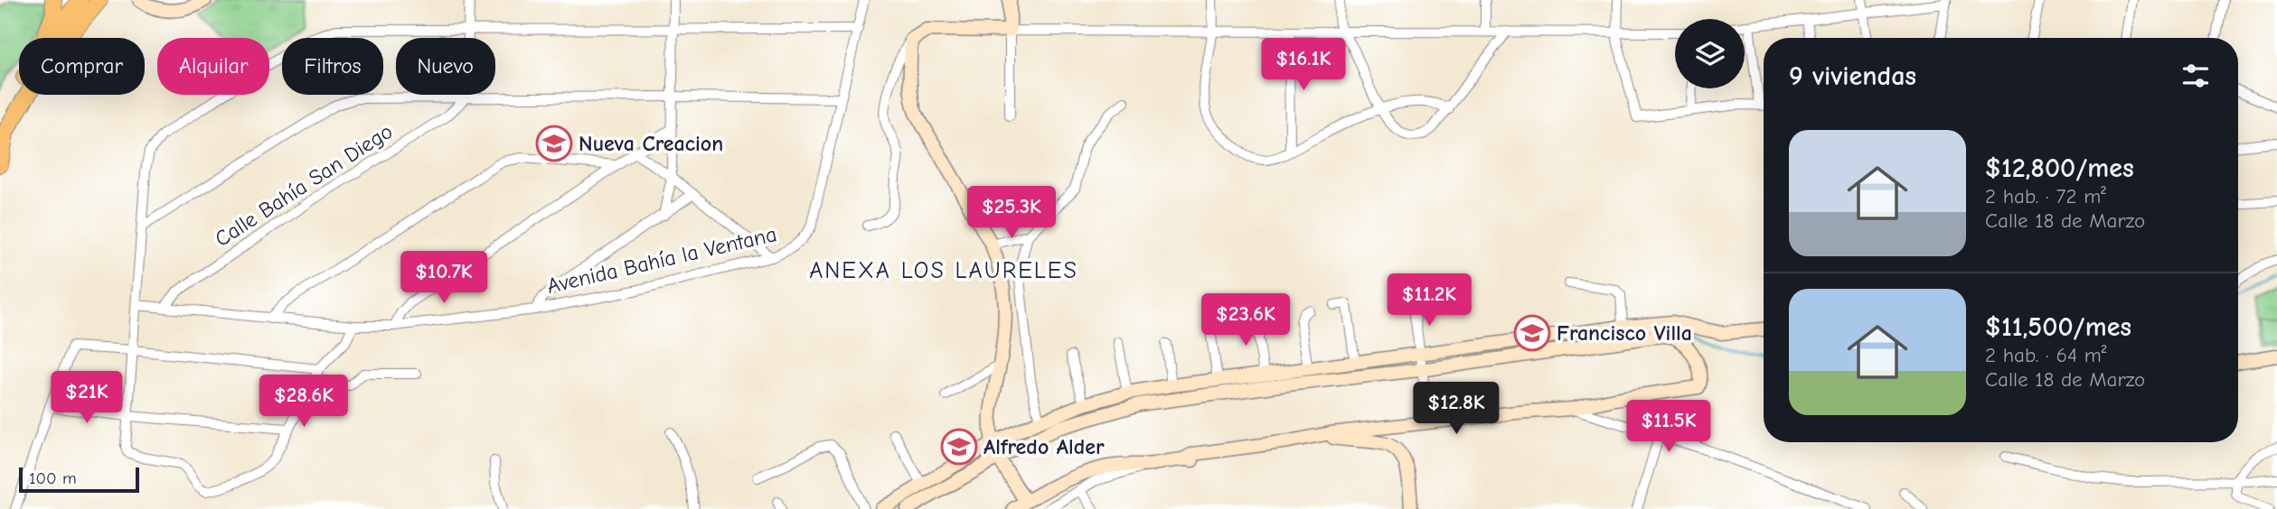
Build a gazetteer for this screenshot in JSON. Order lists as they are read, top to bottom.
{
  "streets": {
    "street": ["Calle Bahía San Diego", "Avenida Bahía la Ventana"]
  },
  "crossings": [
    ["Calle Bahía San Diego", "Avenida Bahía la Ventana"]
  ],
  "districts": ["ANEXA LOS LAURELES"],
  "places": {
    "school or university": ["Nueva Creacion", "Francisco Villa", "Alfredo Alder"]
  },
  "scale_bar": "100 m",
  "page": {
    "price": [
      "$16.1K",
      "$25.3K",
      "$10.7K",
      "$11.2K",
      "$23.6K",
      "$21K",
      "$28.6K",
      "$12.8K",
      "$11.5K"
    ],
    "chip": [
      "Comprar",
      "Alquilar",
      "Filtros",
      "Nuevo"
    ],
    "heading": "9 viviendas",
    "list": [
      {
        "name": "$12,800/mes",
        "note": "2 hab. · 72 m² · Calle 18 de Marzo"
      },
      {
        "name": "$11,500/mes",
        "note": "2 hab. · 64 m² · Calle 18 de Marzo"
      }
    ],
    "scale": "100 m"
  }
}
